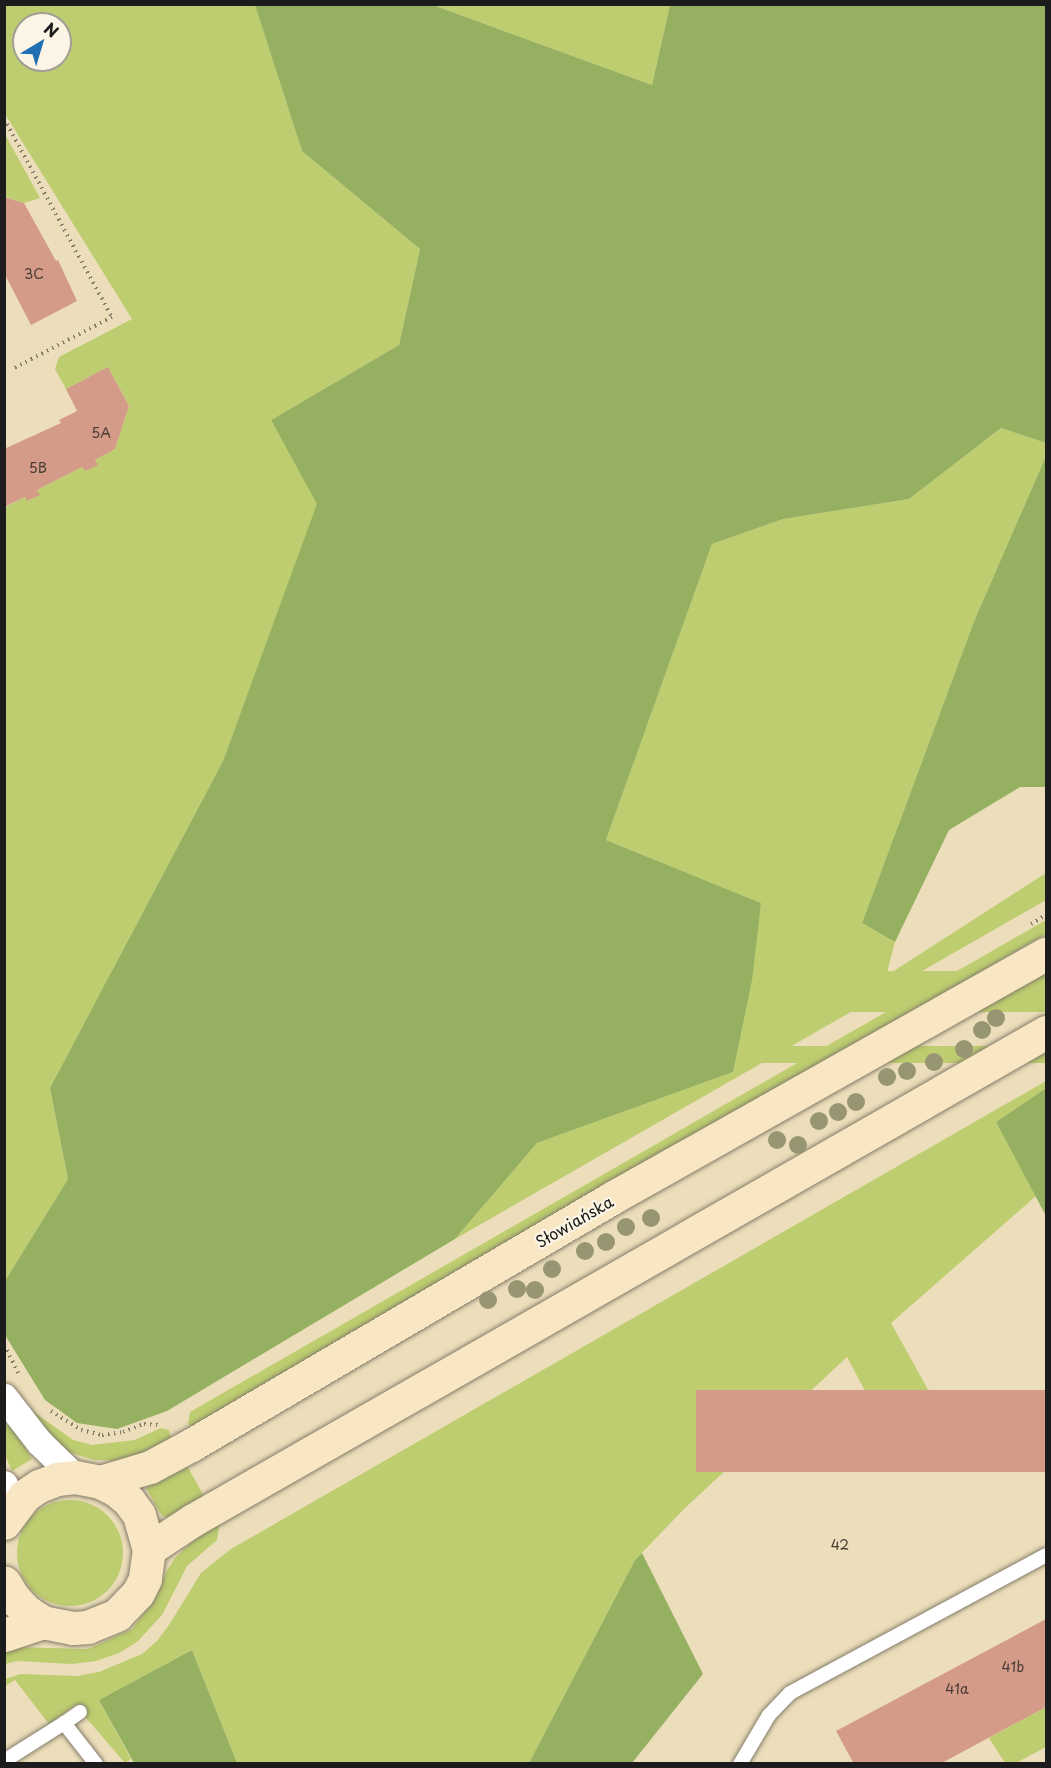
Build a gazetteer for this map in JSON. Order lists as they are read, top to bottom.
{
  "streets": {
    "main road": ["Słowiańska"]
  },
  "house_numbers": [
    "3C",
    "5A",
    "5B",
    "42",
    "41b",
    "41a"
  ],
  "north": "top right"
}
